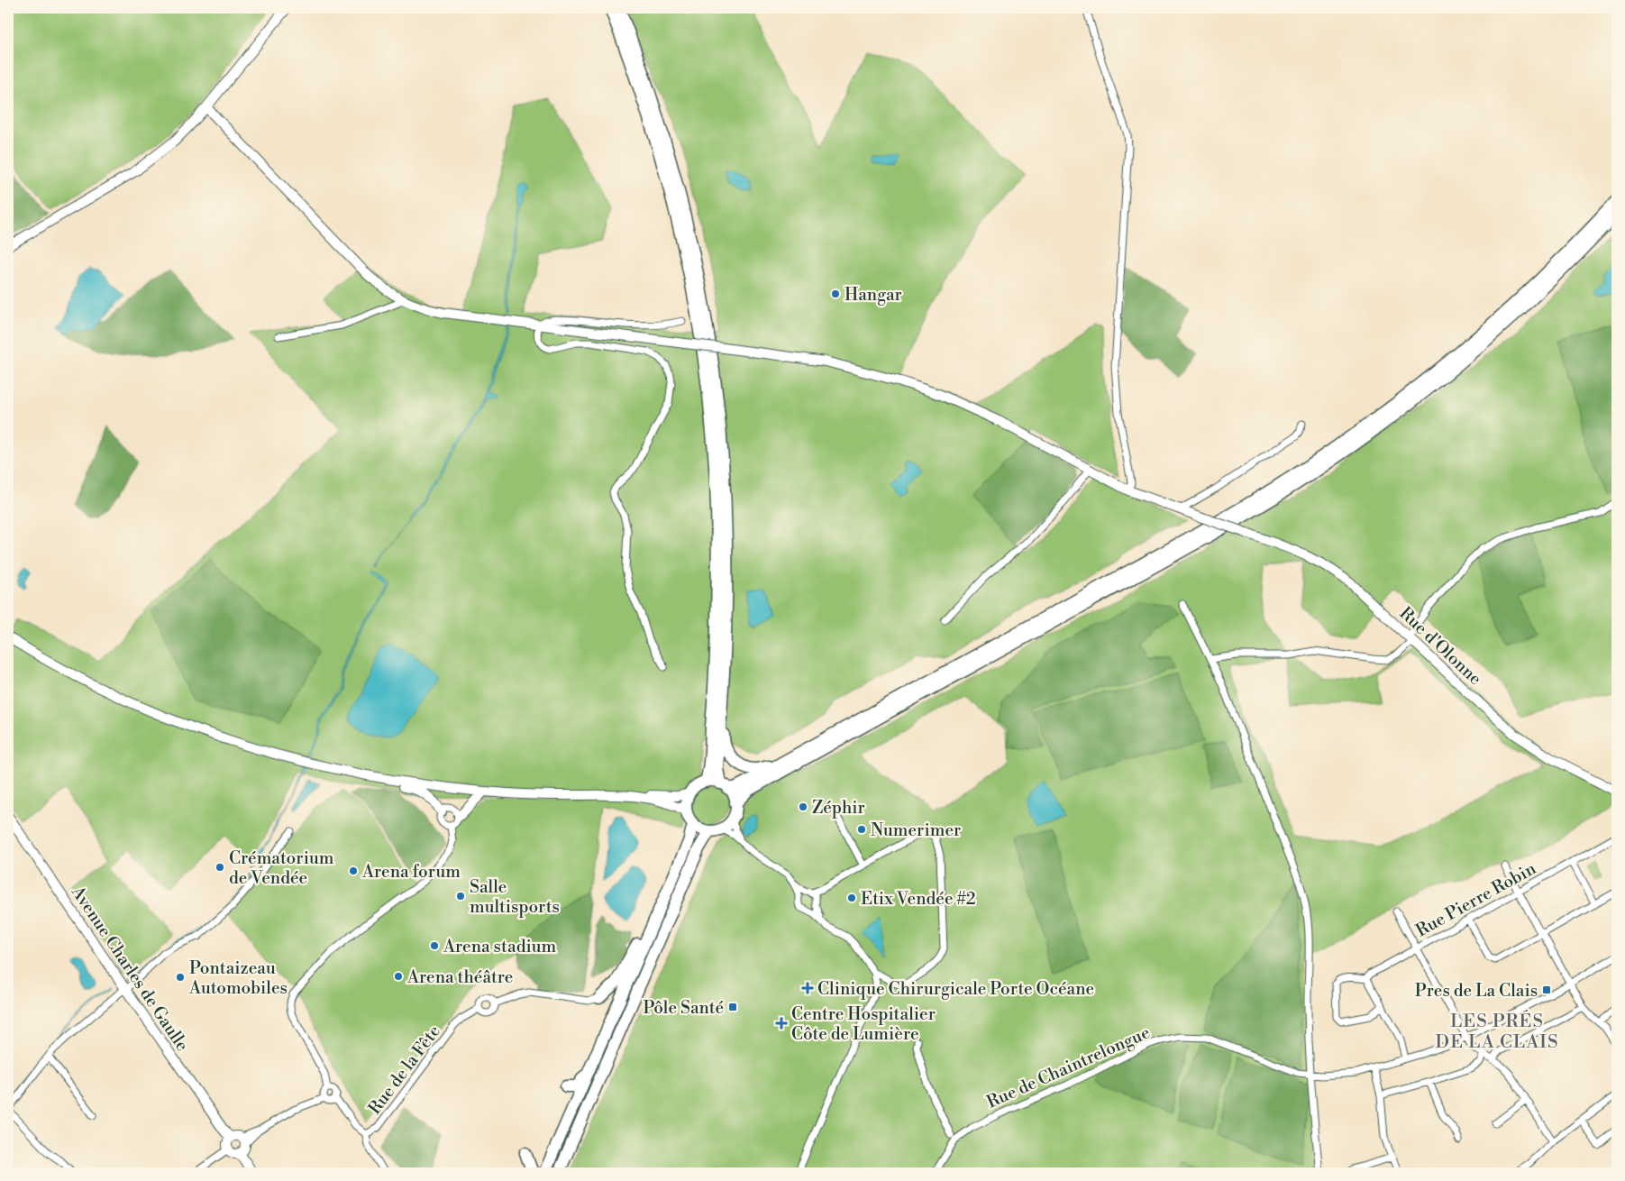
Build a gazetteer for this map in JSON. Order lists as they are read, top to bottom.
{
  "streets": {
    "street": [
      "Rue d'Olonne",
      "Rue Pierre Robin",
      "Avenue Charles de Gaulle",
      "Rue de Chaintrelongue",
      "Rue de la Fête"
    ]
  },
  "districts": ["LES PRÉS DE LA CLAIS"],
  "places": {
    "other": [
      "Hangar",
      "Zéphir",
      "Numerimer",
      "Crématorium de Vendée",
      "Arena forum",
      "Salle multisports",
      "Etix Vendée #2",
      "Arena stadium",
      "Arena théâtre",
      "Pontaizeau Automobiles"
    ],
    "health": ["Clinique Chirurgicale Porte Océane", "Centre Hospitalier Côte de Lumière"],
    "transit": ["Pres de La Clais", "Pôle Santé"]
  }
}
